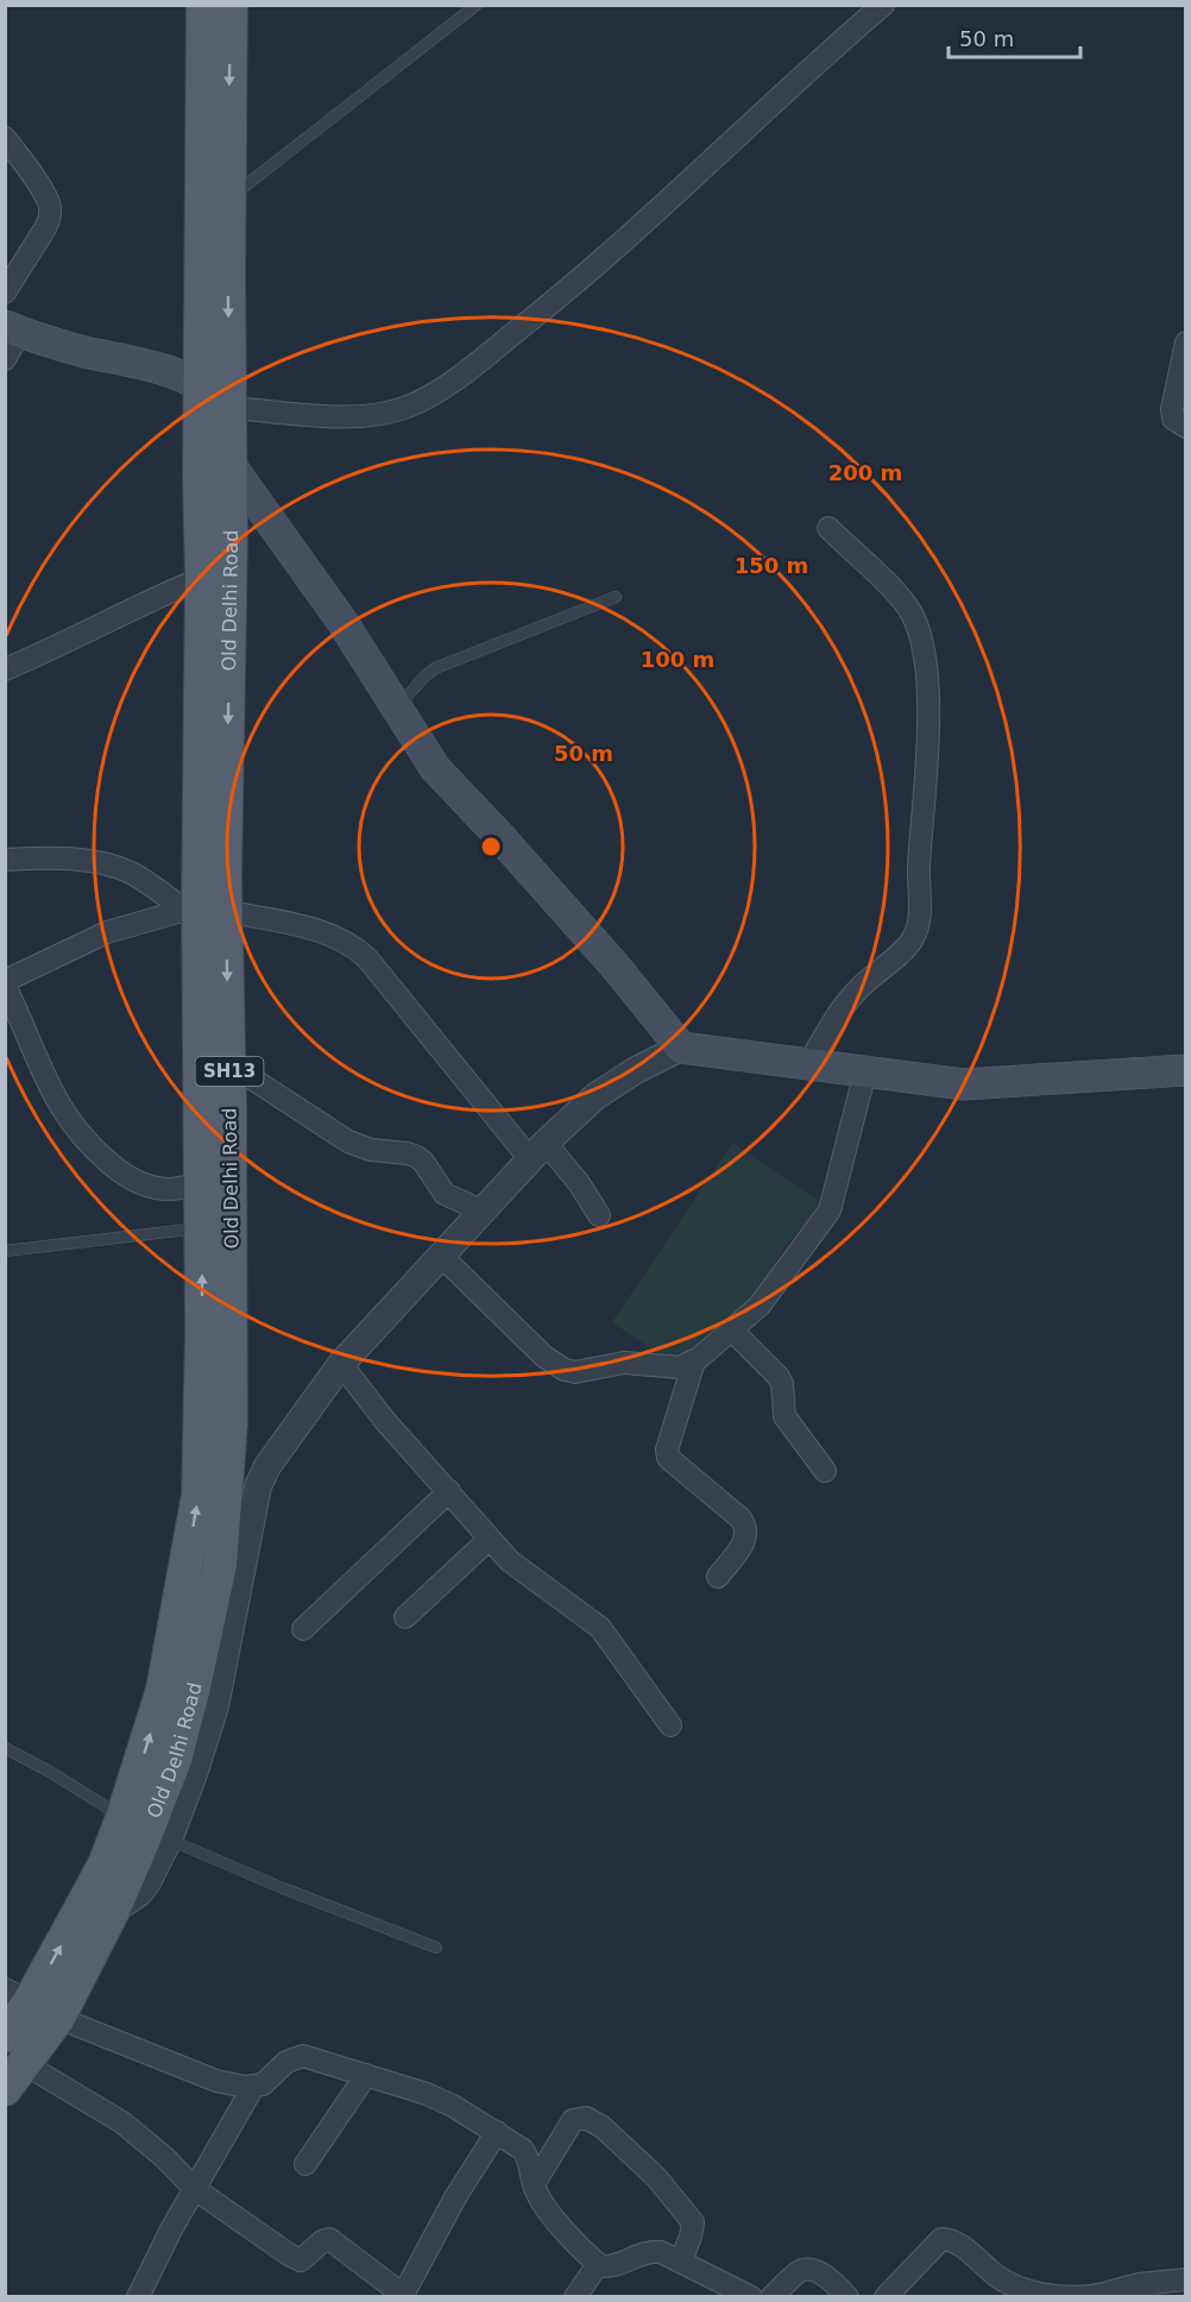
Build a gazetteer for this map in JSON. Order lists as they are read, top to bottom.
{
  "streets": {
    "main road": ["Old Delhi Road", "SH13"]
  },
  "scale_bar": "50 m",
  "rings": [
    "200 m",
    "150 m",
    "100 m",
    "50 m"
  ]
}
